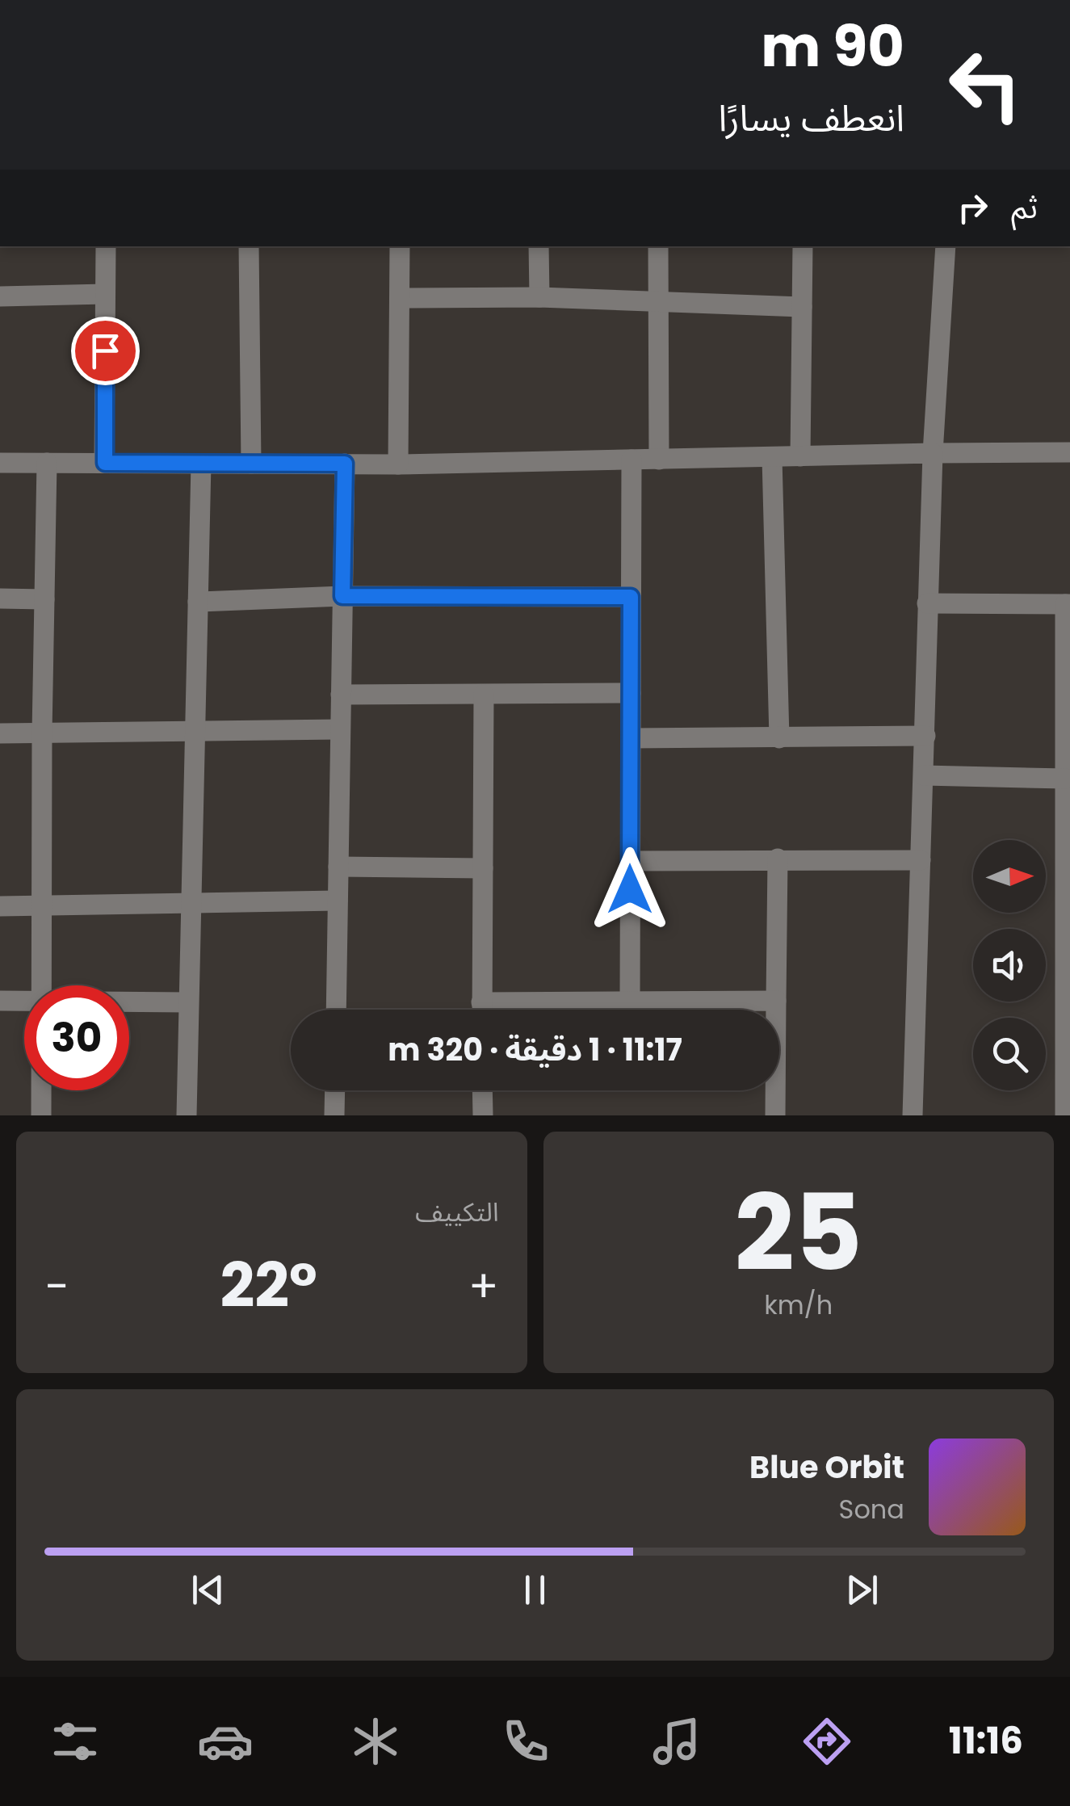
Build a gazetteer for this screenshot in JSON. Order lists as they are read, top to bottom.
{
  "north": "right",
  "page": {
    "turn": ["90 m", "انعطف يسارًا"],
    "then": "ثم",
    "limit": "30",
    "trip": "11:17 · 1 دقيقة · 320 m",
    "tile": [
      ["25", "km/h"],
      "التكييف"
    ],
    "heat": ["−", "22°", "+"],
    "song": ["Blue Orbit", "Sona"],
    "tabs": "11:16"
  }
}
